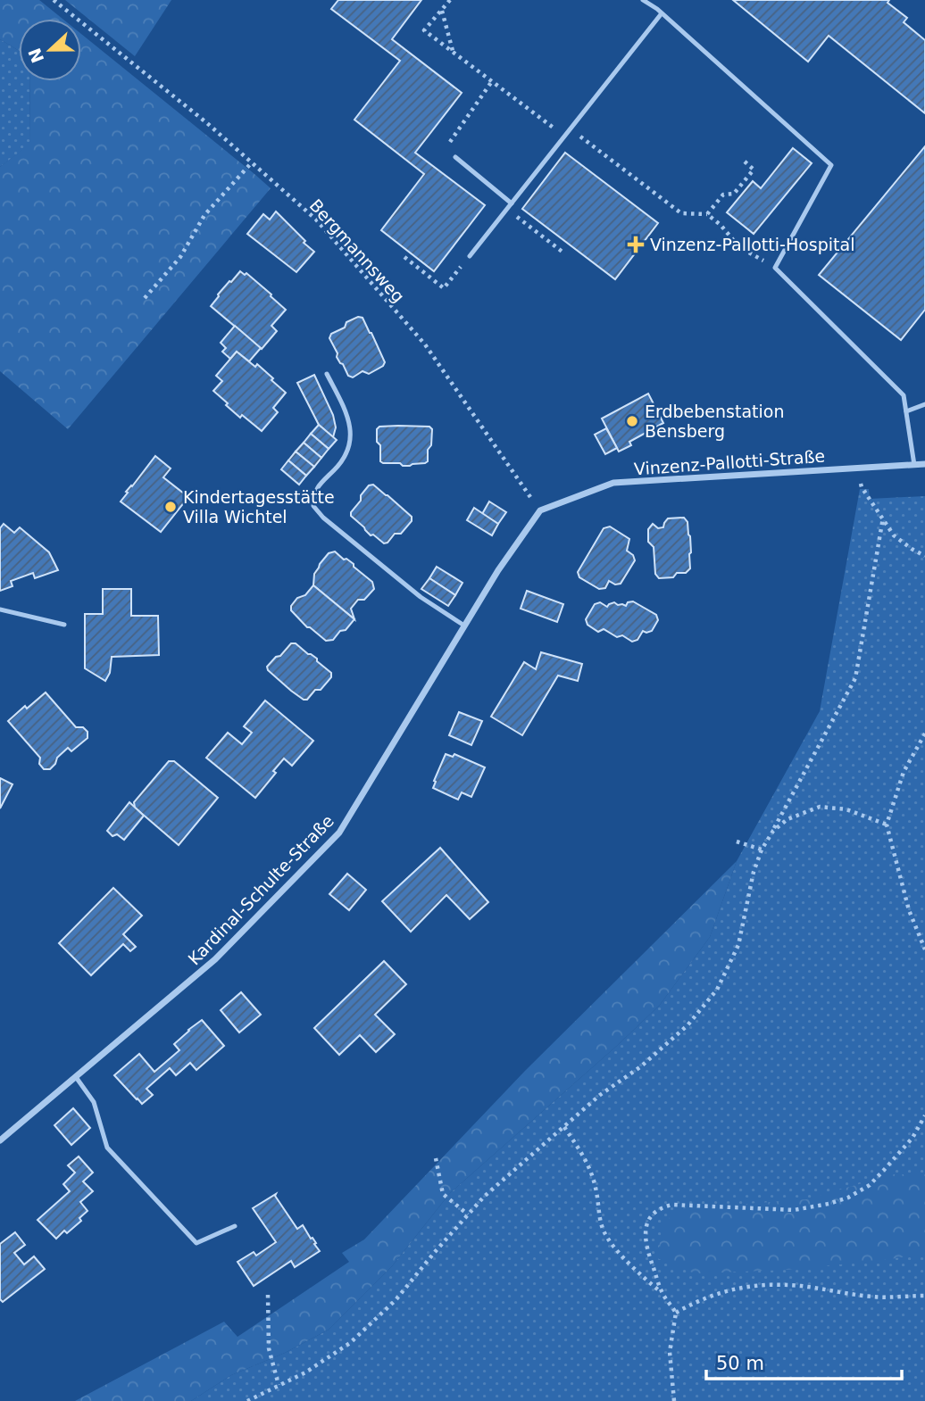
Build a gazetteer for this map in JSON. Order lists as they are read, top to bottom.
{
  "streets": {
    "street": ["Vinzenz-Pallotti-Straße", "Kardinal-Schulte-Straße"],
    "path": ["Bergmannsweg"]
  },
  "crossings": [
    ["Bergmannsweg", "Vinzenz-Pallotti-Straße"],
    ["Bergmannsweg", "Kardinal-Schulte-Straße"],
    ["Vinzenz-Pallotti-Straße", "Kardinal-Schulte-Straße"]
  ],
  "places": {
    "health": ["Vinzenz-Pallotti-Hospital"],
    "other": ["Erdbebenstation Bensberg", "Kindertagesstätte Villa Wichtel"]
  },
  "scale_bar": "50 m",
  "north": "left"
}
